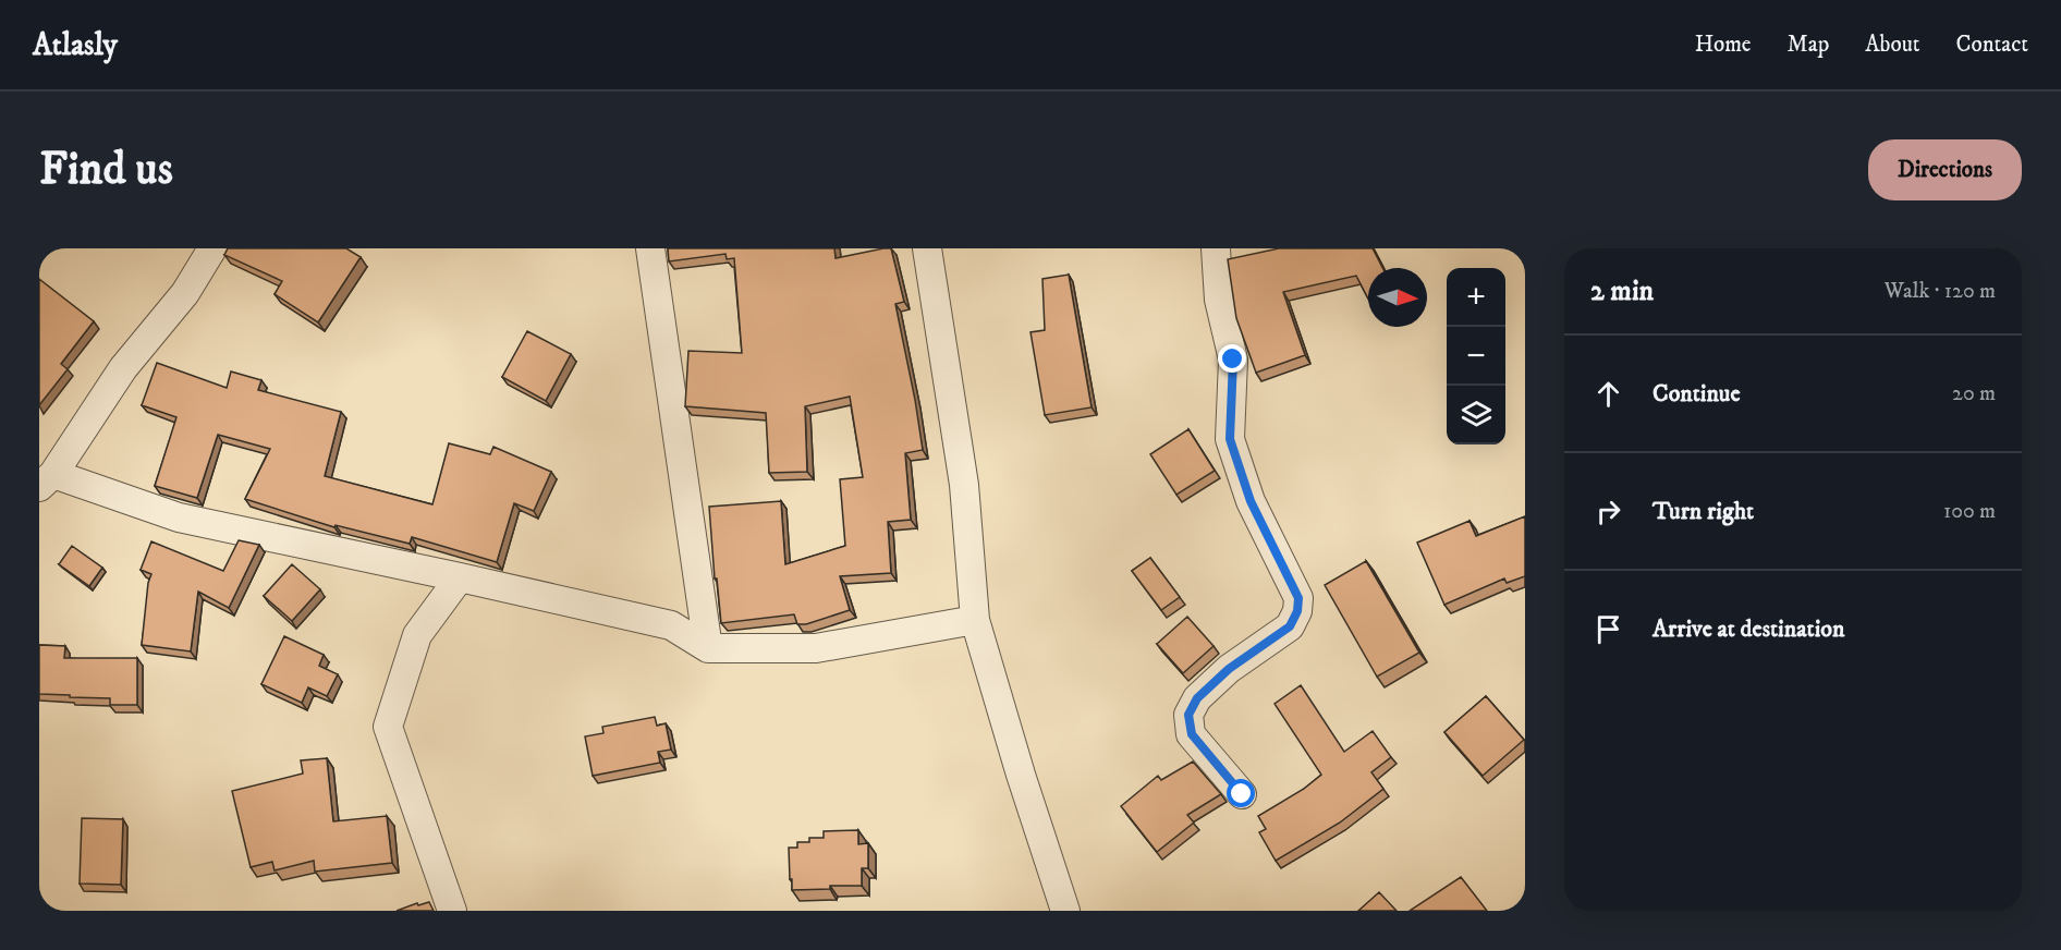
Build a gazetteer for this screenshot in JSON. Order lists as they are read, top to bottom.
{
  "north": "right",
  "page": {
    "header": "Atlasly",
    "nav": [
      "Home",
      "Map",
      "About",
      "Contact"
    ],
    "buttons": "Directions",
    "title": "Find us",
    "heading": ["2 min", "Walk · 120 m"],
    "map_buttons": ["+", "−"],
    "list": [
      ["Continue", "20 m"],
      ["Turn right", "100 m"],
      "Arrive at destination"
    ]
  }
}
